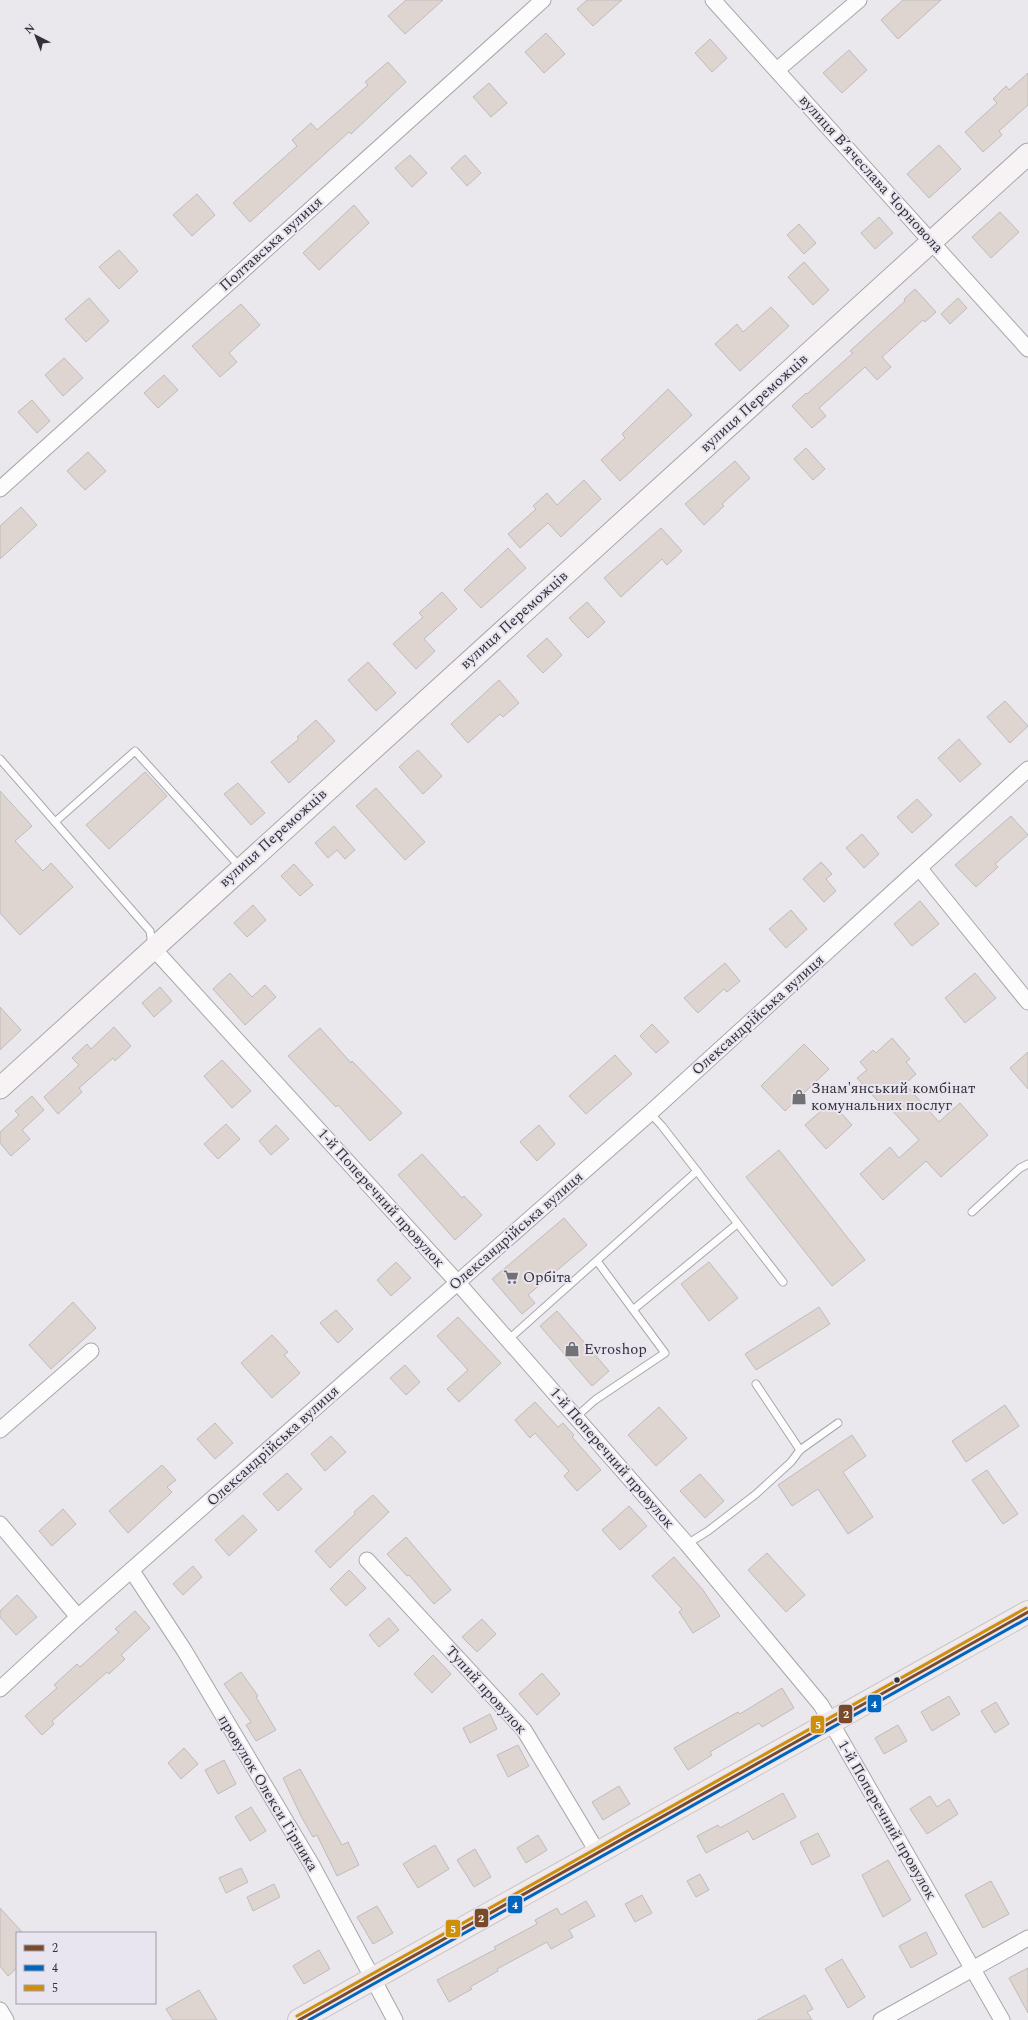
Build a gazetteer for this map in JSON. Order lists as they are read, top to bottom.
{
  "streets": {
    "street": [
      "вулиця Вʼячеслава Чорновола",
      "Полтавська вулиця",
      "вулиця Переможців",
      "Олександрійська вулиця",
      "1-й Поперечний провулок",
      "Тупий провулок",
      "провулок Олекси Гірника"
    ]
  },
  "crossings": [
    ["вулиця Вʼячеслава Чорновола", "вулиця Переможців"],
    ["вулиця Переможців", "1-й Поперечний провулок"],
    ["Олександрійська вулиця", "1-й Поперечний провулок"],
    ["Олександрійська вулиця", "провулок Олекси Гірника"]
  ],
  "places": {
    "shop": ["Знам'янський комбінат комунальних послуг", "Evroshop"],
    "supermarket": ["Орбіта"]
  },
  "lines": ["transit line 5", "transit line 2", "transit line 4"],
  "legend": ["2", "4", "5"],
  "north": "top left"
}
